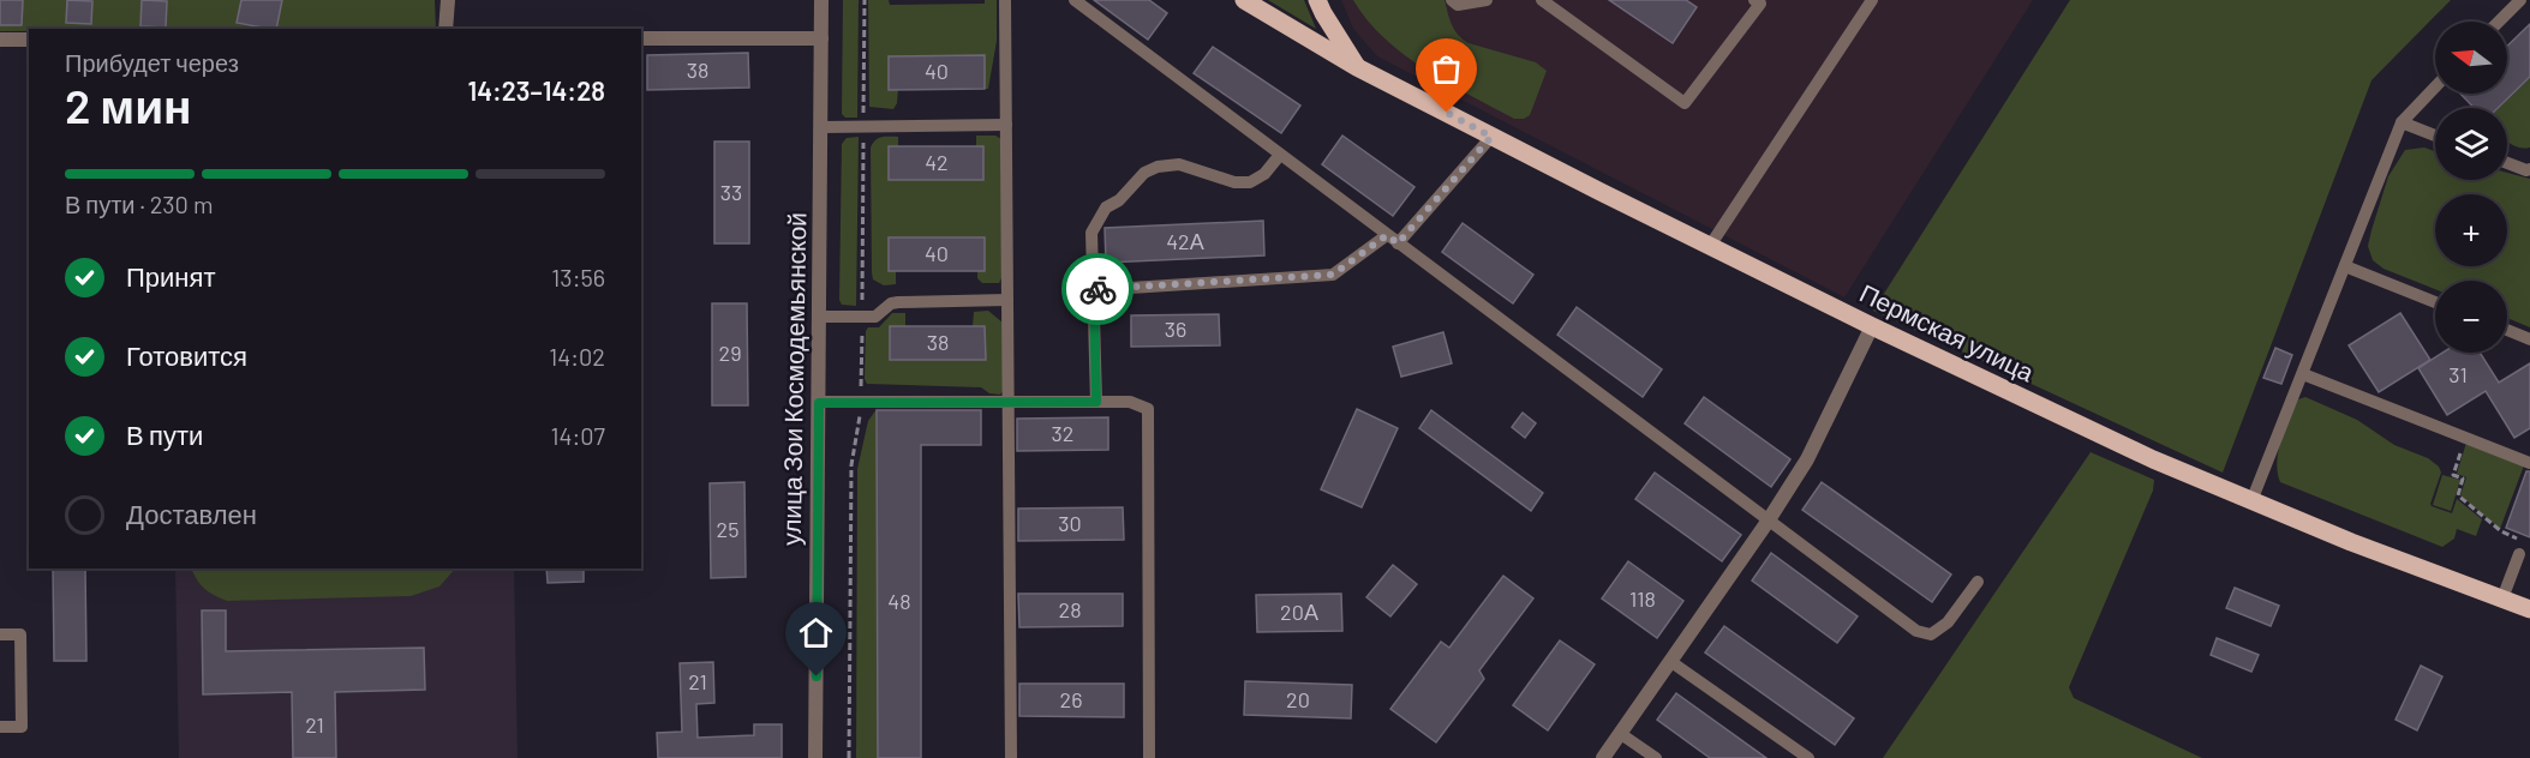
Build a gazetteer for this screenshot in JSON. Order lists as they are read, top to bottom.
{
  "streets": {
    "main road": ["Пермская улица"],
    "street": ["улица Зои Космодемьянской"]
  },
  "house_numbers": [
    "38",
    "40",
    "42",
    "33",
    "42А",
    "40",
    "36",
    "38",
    "29",
    "31",
    "32",
    "30",
    "25",
    "118",
    "48",
    "28",
    "20А",
    "21",
    "26",
    "20",
    "21"
  ],
  "north": "left",
  "page": {
    "map_buttons": ["+", "−"],
    "heading": ["2 мин", "Прибудет через", "14:23–14:28"],
    "bar": "В пути · 230 m",
    "list": [
      ["Принят", "13:56"],
      ["Готовится", "14:02"],
      ["В пути", "14:07"],
      "Доставлен"
    ]
  }
}
